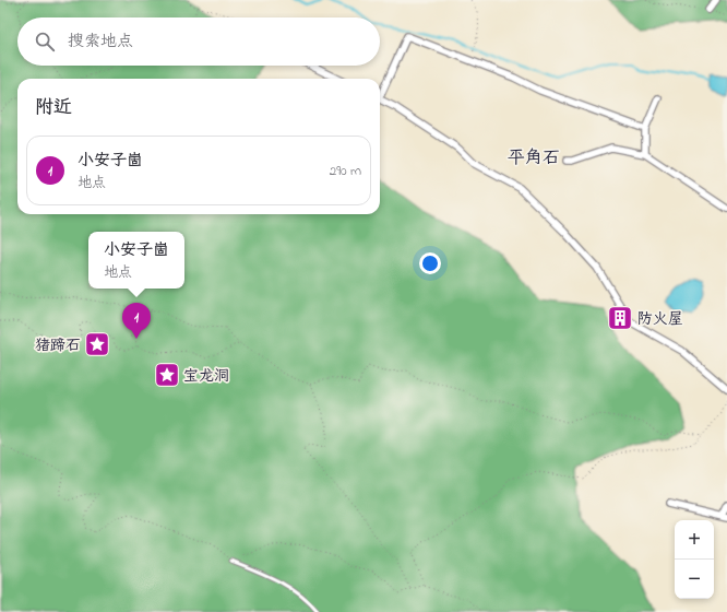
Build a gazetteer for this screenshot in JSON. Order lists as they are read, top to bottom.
{
  "districts": ["平角石"],
  "places": {
    "building": ["防火屋"],
    "place": ["猪蹄石", "宝龙洞"]
  },
  "page": {
    "search": "搜索地点",
    "heading": "附近",
    "list": [
      {
        "mark": "1",
        "name": "小安子崮",
        "note": "地点",
        "value": "290 m"
      }
    ],
    "popup": ["小安子崮", "地点"],
    "pins": "1",
    "map_buttons": ["+", "−"]
  }
}
